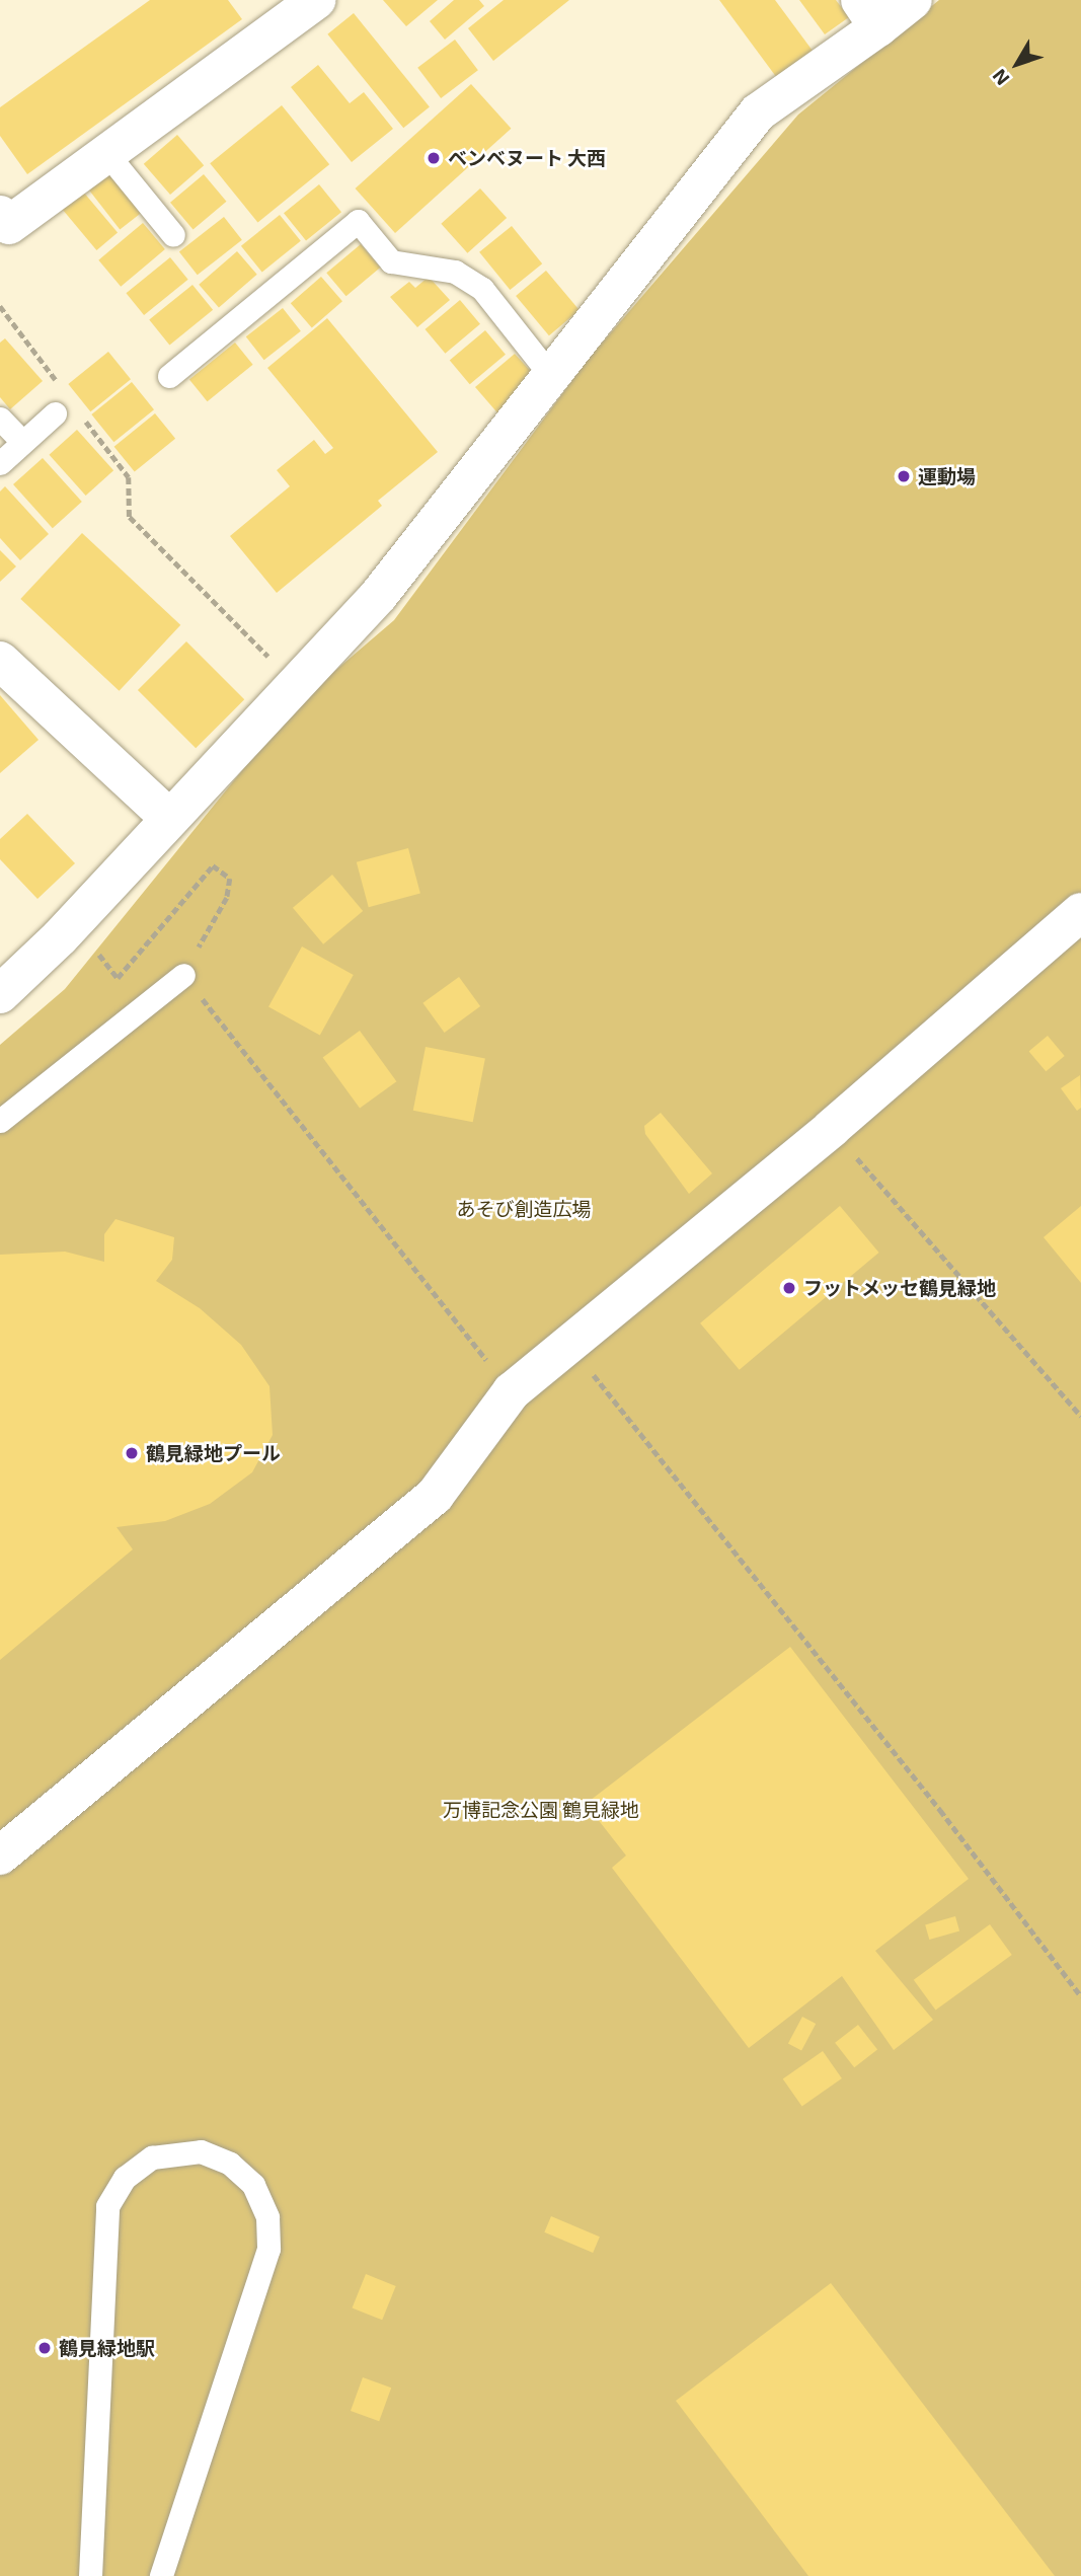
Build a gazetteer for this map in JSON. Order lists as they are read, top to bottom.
{
  "parks": ["あそび創造広場", "万博記念公園 鶴見緑地"],
  "places": [
    "ベンベヌート 大西",
    "運動場",
    "フットメッセ鶴見緑地",
    "鶴見緑地プール",
    "鶴見緑地駅"
  ],
  "north": "bottom left"
}
